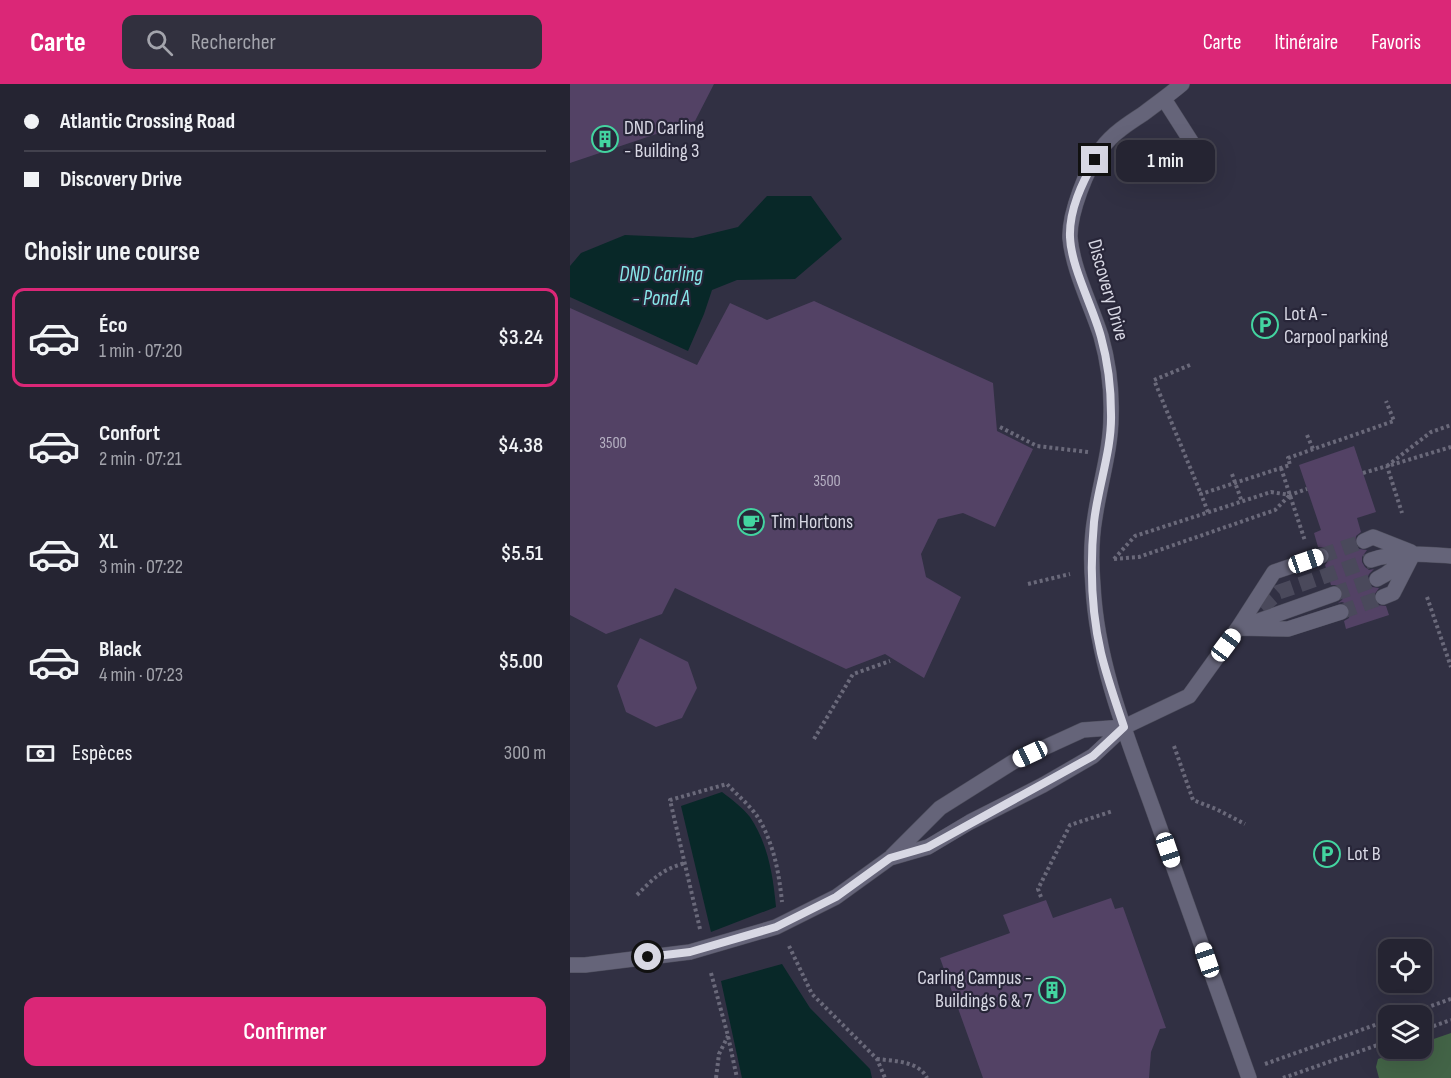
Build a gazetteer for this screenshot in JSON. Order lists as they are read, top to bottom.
{
  "streets": {
    "street": ["Discovery Drive"]
  },
  "water": ["DND Carling - Pond A"],
  "places": {
    "building": ["DND Carling - Building 3", "Carling Campus - Buildings 6 & 7"],
    "parking": ["Lot A - Carpool parking", "Lot B"],
    "cafe": ["Tim Hortons"]
  },
  "house_numbers": ["3500", "3500"],
  "page": {
    "header": "Carte",
    "search": "Rechercher",
    "nav": ["Carte", "Itinéraire", "Favoris"],
    "banner": ["Atlantic Crossing Road", "Discovery Drive"],
    "bubble": "1 min",
    "heading": "Choisir une course",
    "list": [
      {
        "name": "Éco",
        "note": "1 min · 07:20",
        "value": "$3.24"
      },
      {
        "name": "Confort",
        "note": "2 min · 07:21",
        "value": "$4.38"
      },
      {
        "name": "XL",
        "note": "3 min · 07:22",
        "value": "$5.51"
      },
      {
        "name": "Black",
        "note": "4 min · 07:23",
        "value": "$5.00"
      }
    ],
    "pay": ["Espèces", "300 m"],
    "buttons": "Confirmer"
  }
}
